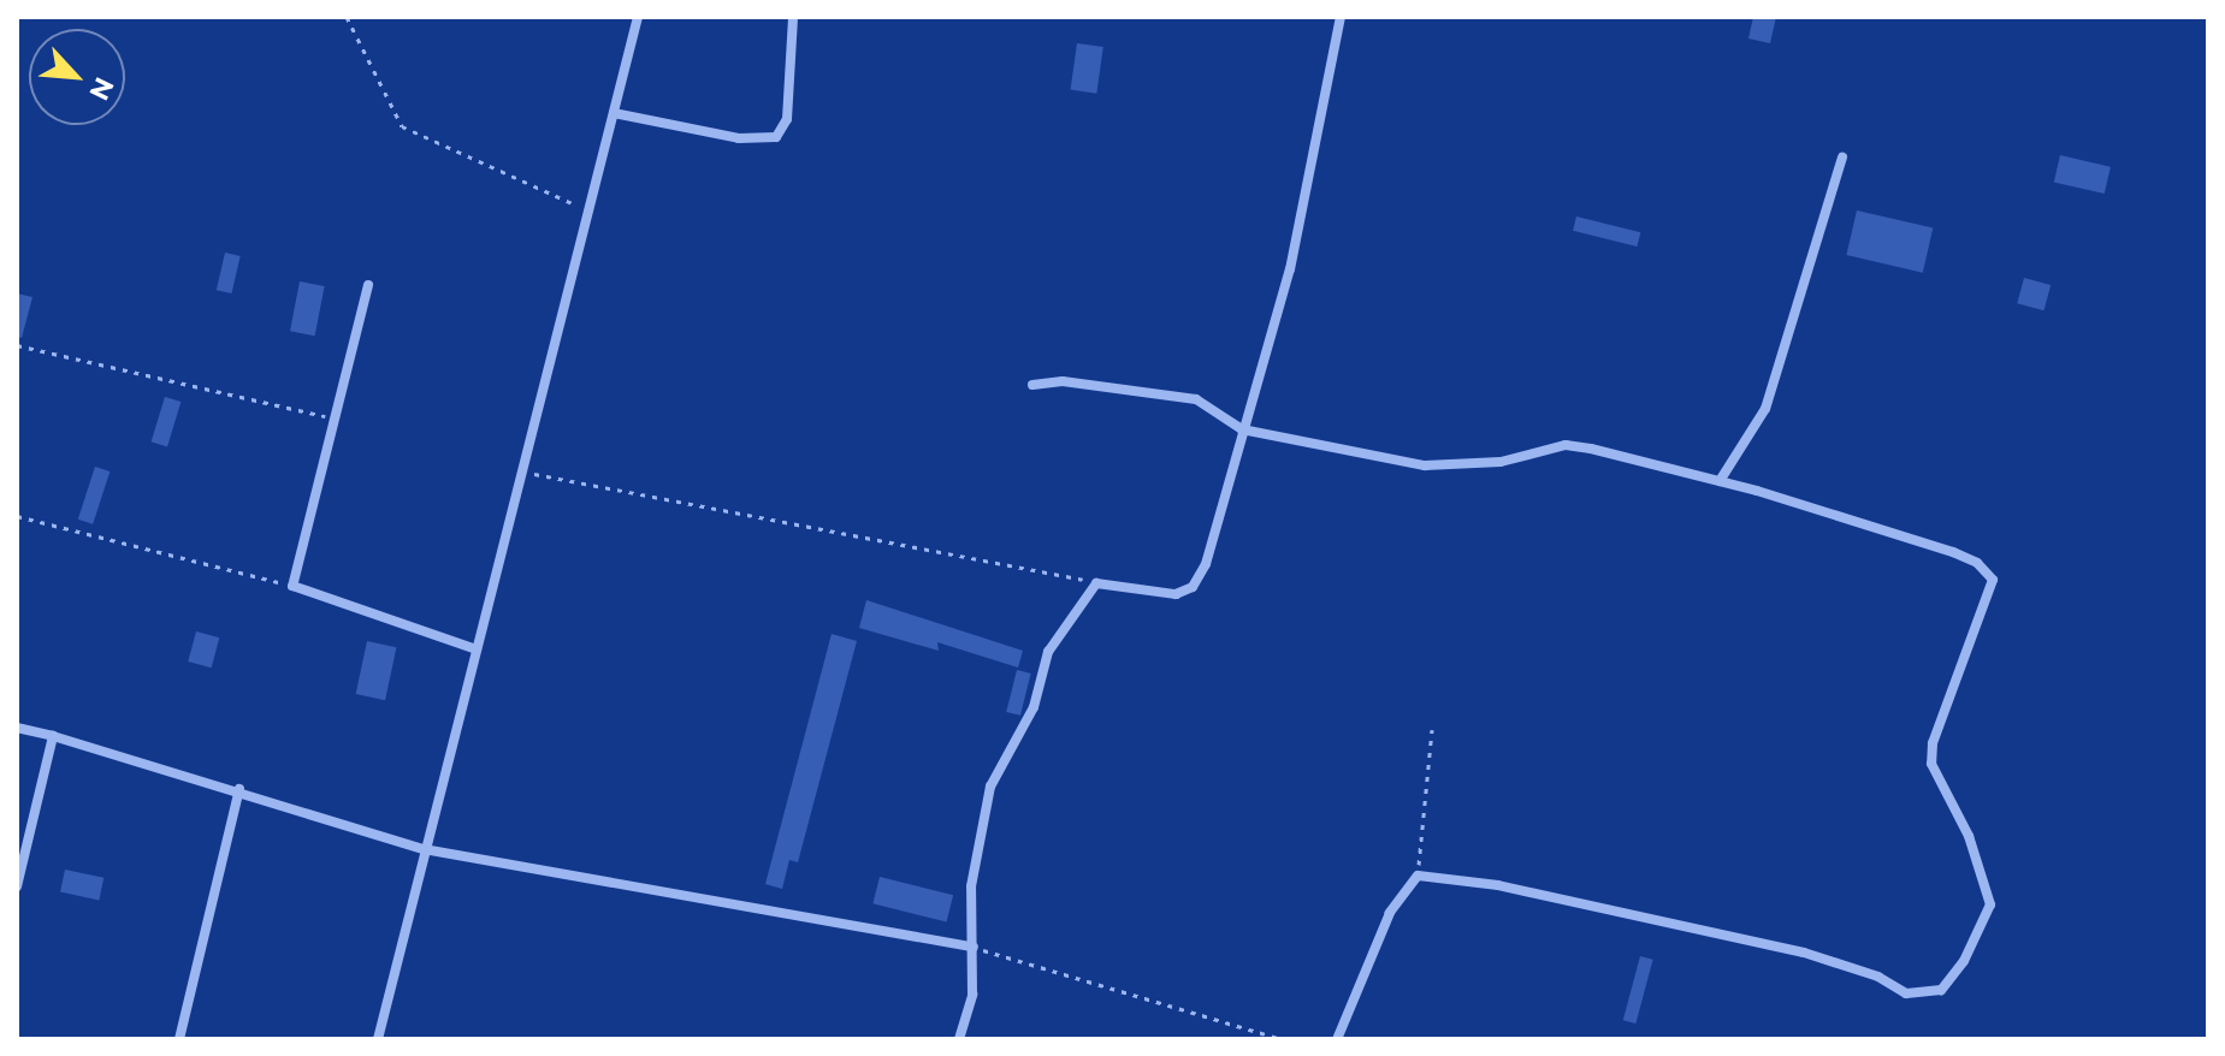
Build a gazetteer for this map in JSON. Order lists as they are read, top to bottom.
{
  "north": "bottom right"
}
